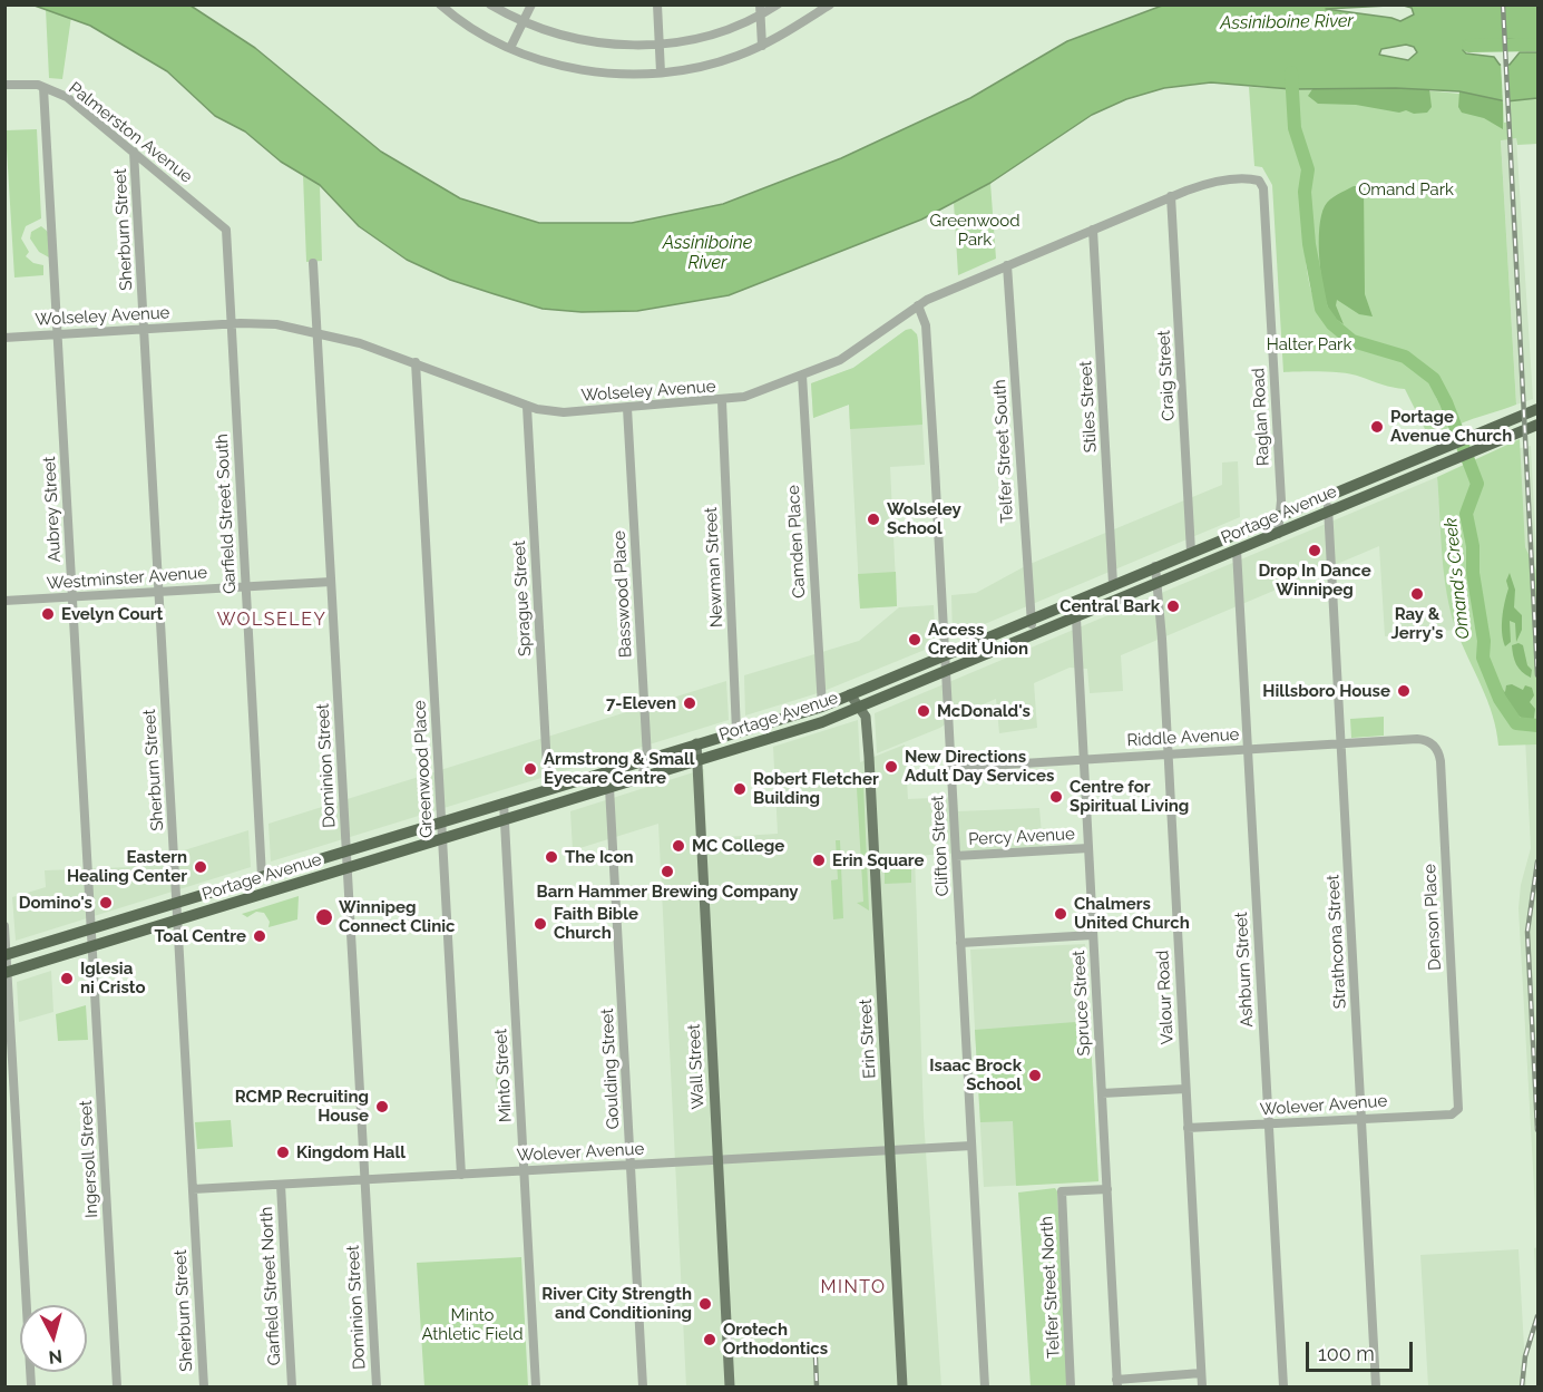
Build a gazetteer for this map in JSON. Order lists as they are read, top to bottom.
{
  "streets": {
    "highway": ["Portage Avenue"],
    "main road": ["Erin Street", "Wall Street"],
    "street": [
      "Palmerston Avenue",
      "Sherburn Street",
      "Wolseley Avenue",
      "Craig Street",
      "Stiles Street",
      "Raglan Road",
      "Telfer Street South",
      "Aubrey Street",
      "Garfield Street South",
      "Camden Place",
      "Newman Street",
      "Westminster Avenue",
      "Basswood Place",
      "Sprague Street",
      "Riddle Avenue",
      "Dominion Street",
      "Greenwood Place",
      "Percy Avenue",
      "Clifton Street",
      "Denson Place",
      "Strathcona Street",
      "Ashburn Street",
      "Valour Road",
      "Spruce Street",
      "Goulding Street",
      "Minto Street",
      "Wolever Avenue",
      "Ingersoll Street",
      "Garfield Street North",
      "Telfer Street North"
    ]
  },
  "crossings": [
    ["Palmerston Avenue", "Sherburn Street"],
    ["Palmerston Avenue", "Aubrey Street"],
    ["Palmerston Avenue", "Garfield Street South"],
    ["Sherburn Street", "Wolseley Avenue"],
    ["Sherburn Street", "Portage Avenue"],
    ["Sherburn Street", "Westminster Avenue"],
    ["Sherburn Street", "Wolever Avenue"],
    ["Wolseley Avenue", "Craig Street"],
    ["Wolseley Avenue", "Stiles Street"],
    ["Wolseley Avenue", "Raglan Road"],
    ["Wolseley Avenue", "Telfer Street South"],
    ["Wolseley Avenue", "Aubrey Street"],
    ["Wolseley Avenue", "Garfield Street South"],
    ["Wolseley Avenue", "Camden Place"],
    ["Wolseley Avenue", "Newman Street"],
    ["Wolseley Avenue", "Basswood Place"],
    ["Wolseley Avenue", "Sprague Street"],
    ["Wolseley Avenue", "Dominion Street"],
    ["Wolseley Avenue", "Greenwood Place"],
    ["Wolseley Avenue", "Clifton Street"],
    ["Craig Street", "Portage Avenue"],
    ["Stiles Street", "Portage Avenue"],
    ["Raglan Road", "Portage Avenue"],
    ["Telfer Street South", "Portage Avenue"],
    ["Aubrey Street", "Portage Avenue"],
    ["Aubrey Street", "Westminster Avenue"],
    ["Aubrey Street", "Ingersoll Street"],
    ["Garfield Street South", "Portage Avenue"],
    ["Garfield Street South", "Westminster Avenue"],
    ["Portage Avenue", "Camden Place"],
    ["Portage Avenue", "Newman Street"],
    ["Portage Avenue", "Basswood Place"],
    ["Portage Avenue", "Sprague Street"],
    ["Portage Avenue", "Dominion Street"],
    ["Portage Avenue", "Greenwood Place"],
    ["Portage Avenue", "Clifton Street"],
    ["Portage Avenue", "Strathcona Street"],
    ["Portage Avenue", "Ashburn Street"],
    ["Portage Avenue", "Valour Road"],
    ["Portage Avenue", "Spruce Street"],
    ["Portage Avenue", "Erin Street"],
    ["Portage Avenue", "Wall Street"],
    ["Portage Avenue", "Goulding Street"],
    ["Portage Avenue", "Minto Street"],
    ["Portage Avenue", "Ingersoll Street"],
    ["Westminster Avenue", "Dominion Street"],
    ["Riddle Avenue", "Clifton Street"],
    ["Riddle Avenue", "Denson Place"],
    ["Riddle Avenue", "Strathcona Street"],
    ["Riddle Avenue", "Ashburn Street"],
    ["Riddle Avenue", "Valour Road"],
    ["Riddle Avenue", "Spruce Street"],
    ["Dominion Street", "Wolever Avenue"],
    ["Greenwood Place", "Wolever Avenue"],
    ["Percy Avenue", "Clifton Street"],
    ["Percy Avenue", "Spruce Street"],
    ["Clifton Street", "Wolever Avenue"],
    ["Denson Place", "Wolever Avenue"],
    ["Strathcona Street", "Wolever Avenue"],
    ["Ashburn Street", "Wolever Avenue"],
    ["Valour Road", "Wolever Avenue"],
    ["Spruce Street", "Telfer Street North"],
    ["Erin Street", "Wolever Avenue"],
    ["Wall Street", "Wolever Avenue"],
    ["Goulding Street", "Wolever Avenue"],
    ["Minto Street", "Wolever Avenue"],
    ["Wolever Avenue", "Garfield Street North"]
  ],
  "districts": ["WOLSELEY", "MINTO"],
  "water": ["Assiniboine River", "Omand's Creek"],
  "parks": [
    "Omand Park",
    "Greenwood Park",
    "Halter Park",
    "Minto Athletic Field"
  ],
  "places": [
    "Portage Avenue Church",
    "Wolseley School",
    "Drop In Dance Winnipeg",
    "Ray & Jerry's",
    "Central Bark",
    "Evelyn Court",
    "Access Credit Union",
    "Hillsboro House",
    "7-Eleven",
    "McDonald's",
    "New Directions Adult Day Services",
    "Armstrong & Small Eyecare Centre",
    "Robert Fletcher Building",
    "Centre for Spiritual Living",
    "MC College",
    "The Icon",
    "Erin Square",
    "Eastern Healing Center",
    "Barn Hammer Brewing Company",
    "Domino's",
    "Chalmers United Church",
    "Winnipeg Connect Clinic",
    "Faith Bible Church",
    "Toal Centre",
    "Iglesia ni Cristo",
    "Isaac Brock School",
    "RCMP Recruiting House",
    "Kingdom Hall",
    "River City Strength and Conditioning",
    "Orotech Orthodontics"
  ],
  "scale_bar": "100 m",
  "north": "bottom"
}
